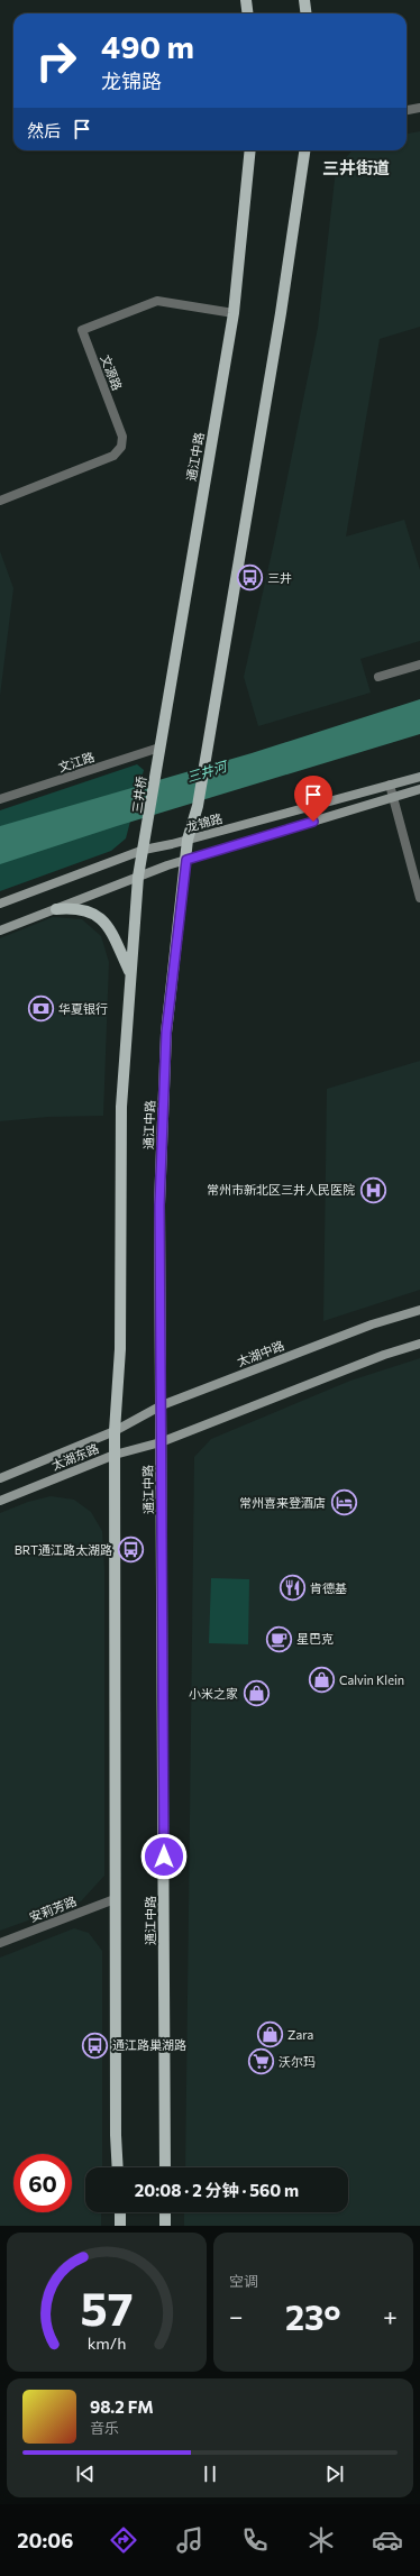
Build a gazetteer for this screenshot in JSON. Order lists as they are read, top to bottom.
{
  "streets": {
    "main road": [
      "通江中路",
      "三井桥",
      "龙锦路",
      "太湖中路",
      "太湖东路"
    ],
    "street": ["文源路", "文江路", "安莉芳路"]
  },
  "crossings": [
    ["文源路", "通江中路"],
    ["通江中路", "文江路"],
    ["通江中路", "三井桥"],
    ["通江中路", "龙锦路"],
    ["通江中路", "太湖中路"],
    ["通江中路", "太湖东路"],
    ["通江中路", "安莉芳路"],
    ["三井桥", "龙锦路"],
    ["太湖中路", "太湖东路"]
  ],
  "districts": ["三井街道"],
  "water": ["三井河"],
  "places": {
    "bus stop": ["三井", "BRT通江路太湖路", "通江路巢湖路"],
    "bank": ["华夏银行"],
    "hospital": ["常州市新北区三井人民医院"],
    "hotel": ["常州喜来登酒店"],
    "restaurant": ["肯德基"],
    "cafe": ["星巴克"],
    "shop": ["Calvin Klein", "小米之家", "Zara"],
    "supermarket": ["沃尔玛"]
  },
  "page": {
    "turn": ["490 m", "龙锦路"],
    "then": "然后",
    "limit": "60",
    "trip": "20:08 · 2 分钟 · 560 m",
    "tile": "空调",
    "heat": ["−", "23°", "+"],
    "song": ["98.2 FM", "音乐"],
    "tabs": "20:06",
    "gauge": ["57", "km/h"]
  }
}
